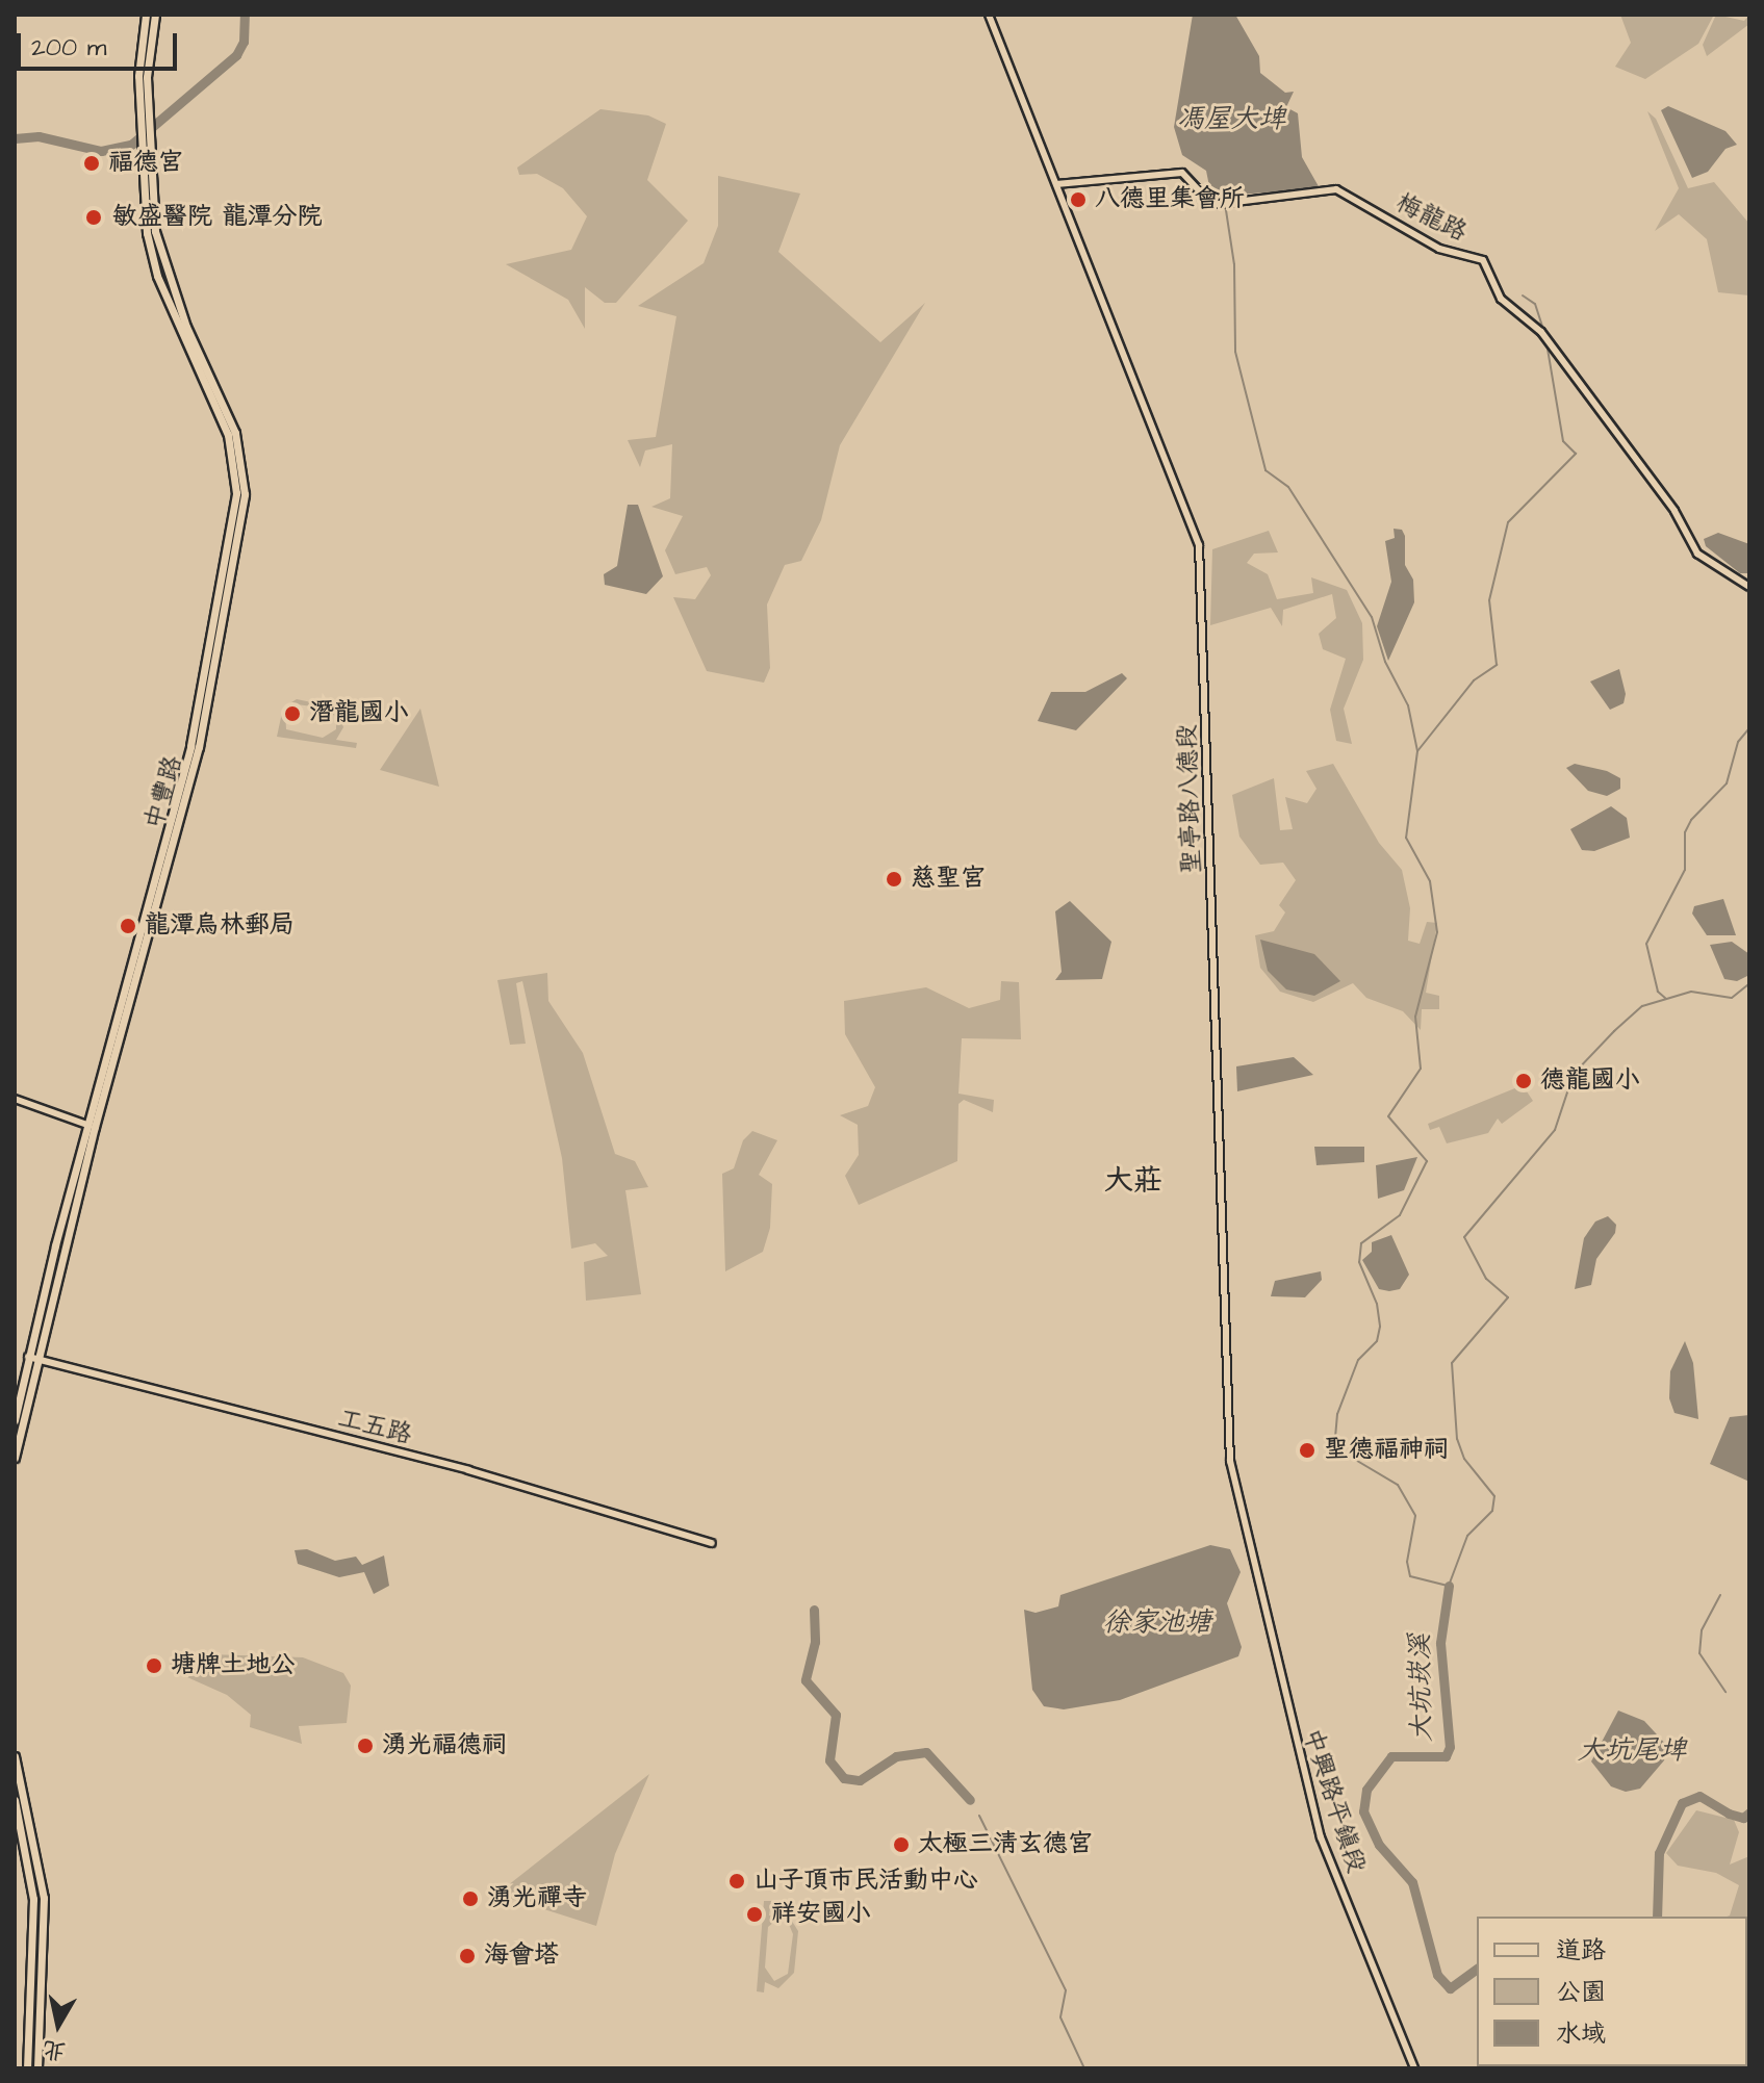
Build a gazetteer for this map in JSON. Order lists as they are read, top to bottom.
{
  "streets": {
    "main road": ["中豐路"],
    "street": [
      "梅龍路",
      "聖亭路八德段",
      "工五路",
      "中興路平鎮段"
    ]
  },
  "crossings": [
    ["梅龍路", "聖亭路八德段"],
    ["中豐路", "工五路"],
    ["聖亭路八德段", "中興路平鎮段"]
  ],
  "districts": ["大莊"],
  "water": [
    "馮屋大埤",
    "徐家池塘",
    "大坑崁溪",
    "大坑尾埤"
  ],
  "places": [
    "福德宮",
    "八德里集會所",
    "敏盛醫院 龍潭分院",
    "潛龍國小",
    "慈聖宮",
    "龍潭烏林郵局",
    "德龍國小",
    "聖德福神祠",
    "塘牌土地公",
    "湧光福德祠",
    "太極三清玄德宮",
    "山子頂市民活動中心",
    "湧光禪寺",
    "祥安國小",
    "海會塔"
  ],
  "legend": ["道路", "公園", "水域"],
  "scale_bar": "200 m",
  "north": "bottom"
}
